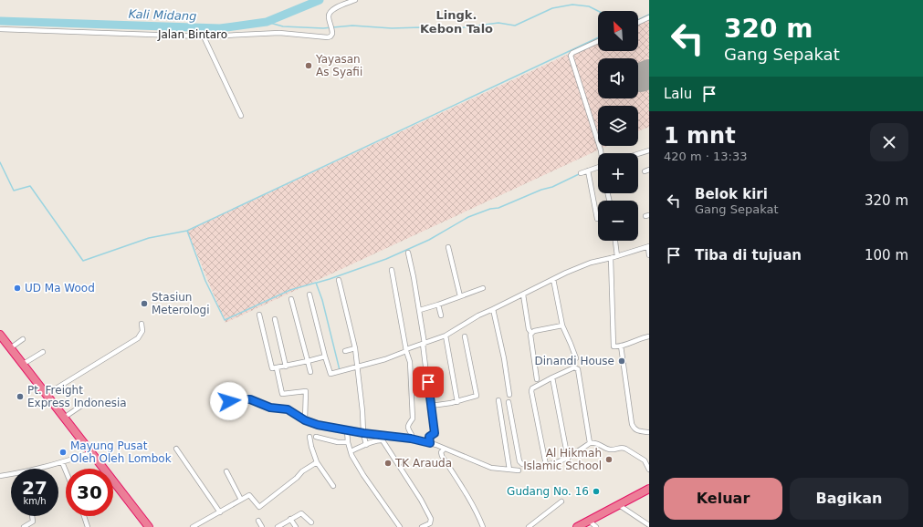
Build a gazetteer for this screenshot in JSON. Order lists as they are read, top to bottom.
{
  "streets": {
    "street": ["Jalan Bintaro"]
  },
  "districts": ["Lingk. Kebon Talo"],
  "water": ["Kali Midang"],
  "places": [
    "Yayasan As Syafii",
    "UD Ma Wood",
    "Stasiun Meterologi",
    "Dinandi House",
    "Pt. Freight Express Indonesia",
    "Mayung Pusat Oleh Oleh Lombok",
    "Al Hikmah Islamic School",
    "TK Arauda",
    "Gudang No. 16"
  ],
  "north": "top left",
  "page": {
    "turn": ["320 m", "Gang Sepakat"],
    "map_buttons": ["+", "−"],
    "then": "Lalu",
    "heading": ["1 mnt", "420 m · 13:33"],
    "list": [
      {
        "name": "Belok kiri",
        "note": "Gang Sepakat",
        "value": "320 m"
      },
      {
        "name": "Tiba di tujuan",
        "value": "100 m"
      }
    ],
    "speed": "27 km/h",
    "limit": "30",
    "buttons": ["Keluar", "Bagikan"]
  }
}
